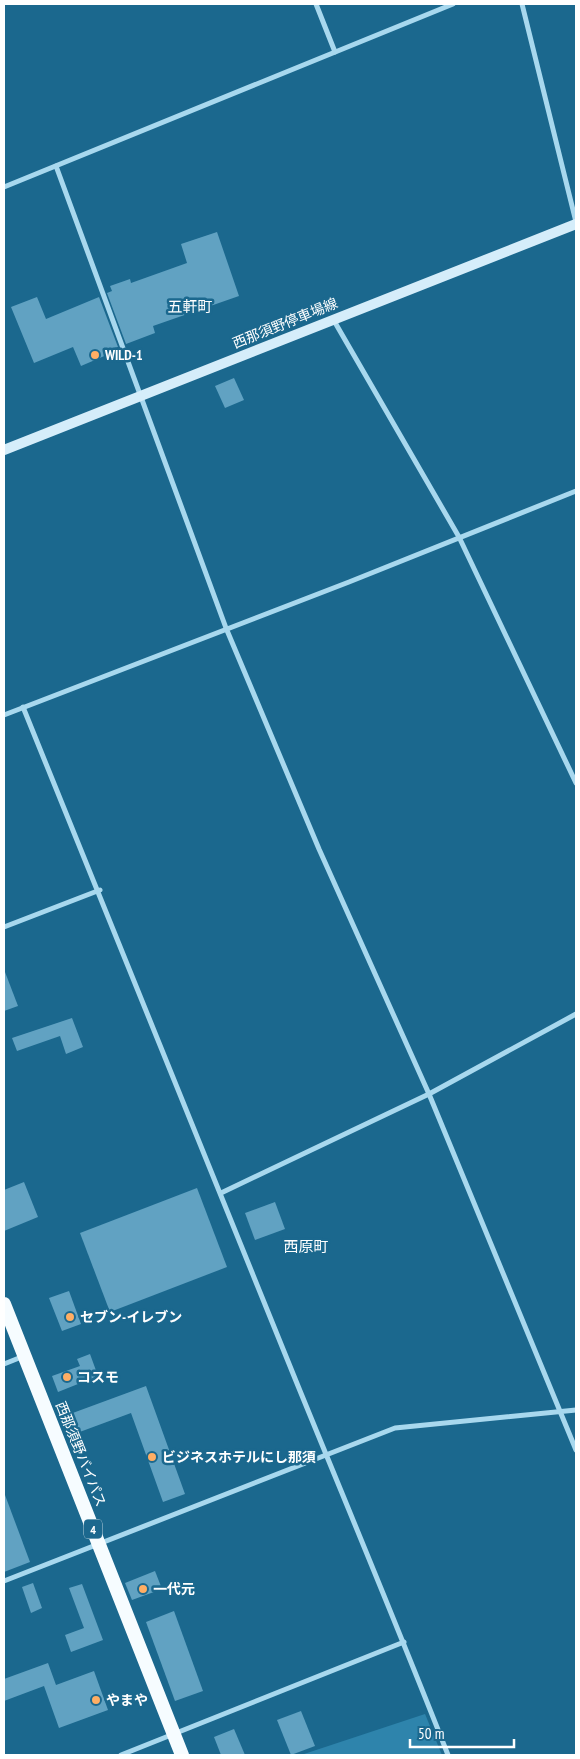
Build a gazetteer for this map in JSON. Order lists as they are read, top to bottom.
{
  "streets": {
    "highway": ["西那須野バイパス", "4"],
    "main road": ["西那須野停車場線"]
  },
  "districts": ["五軒町", "西原町"],
  "places": [
    "WILD-1",
    "セブン-イレブン",
    "コスモ",
    "ビジネスホテルにし那須",
    "一代元",
    "やまや"
  ],
  "scale_bar": "50 m"
}
